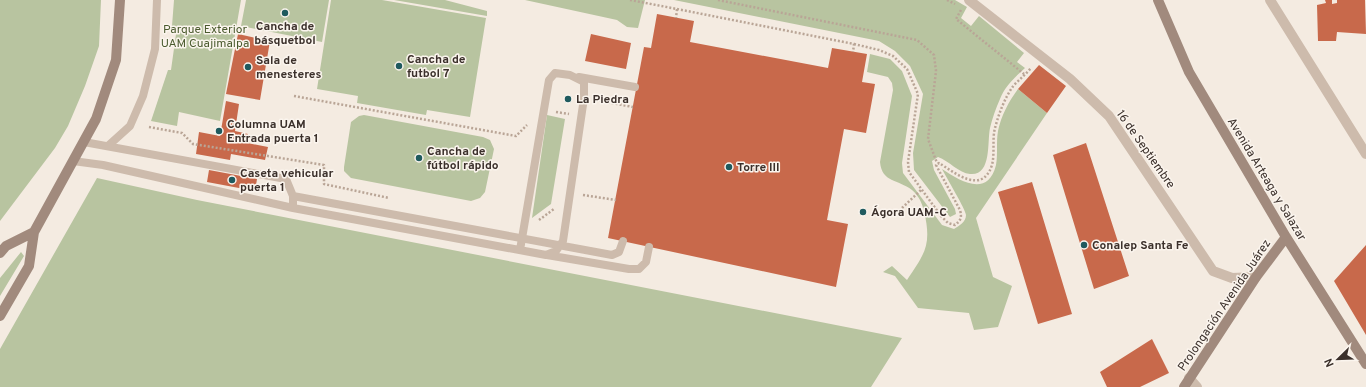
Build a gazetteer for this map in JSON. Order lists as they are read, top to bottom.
{
  "streets": {
    "street": ["16 de Septiembre", "Avenida Arteaga y Salazar", "Prolongación Avenida Juárez"]
  },
  "crossings": [
    ["16 de Septiembre", "Prolongación Avenida Juárez"],
    ["Avenida Arteaga y Salazar", "Prolongación Avenida Juárez"]
  ],
  "parks": ["Parque Exterior UAM Cuajimalpa"],
  "places": [
    "Cancha de básquetbol",
    "Cancha de futbol 7",
    "Sala de menesteres",
    "La Piedra",
    "Columna UAM Entrada puerta 1",
    "Cancha de fútbol rápido",
    "Torre III",
    "Caseta vehicular puerta 1",
    "Ágora UAM-C",
    "Conalep Santa Fe"
  ],
  "north": "bottom left"
}
